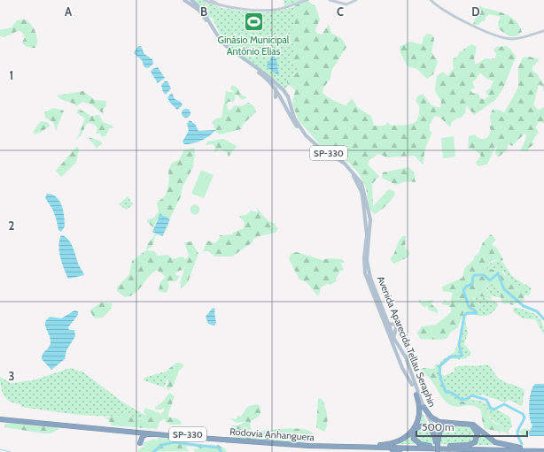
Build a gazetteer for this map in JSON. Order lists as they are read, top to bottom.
{
  "streets": {
    "highway": ["SP-330", "Avenida Aparecida Tellau Seraphin", "Rodovia Anhanguera"]
  },
  "places": {
    "sports": ["Ginásio Municipal Antônio Elias"]
  },
  "scale_bar": "500 m",
  "grid": {
    "columns": [
      "A",
      "B",
      "C",
      "D"
    ],
    "rows": ["1", "2", "3"]
  }
}
